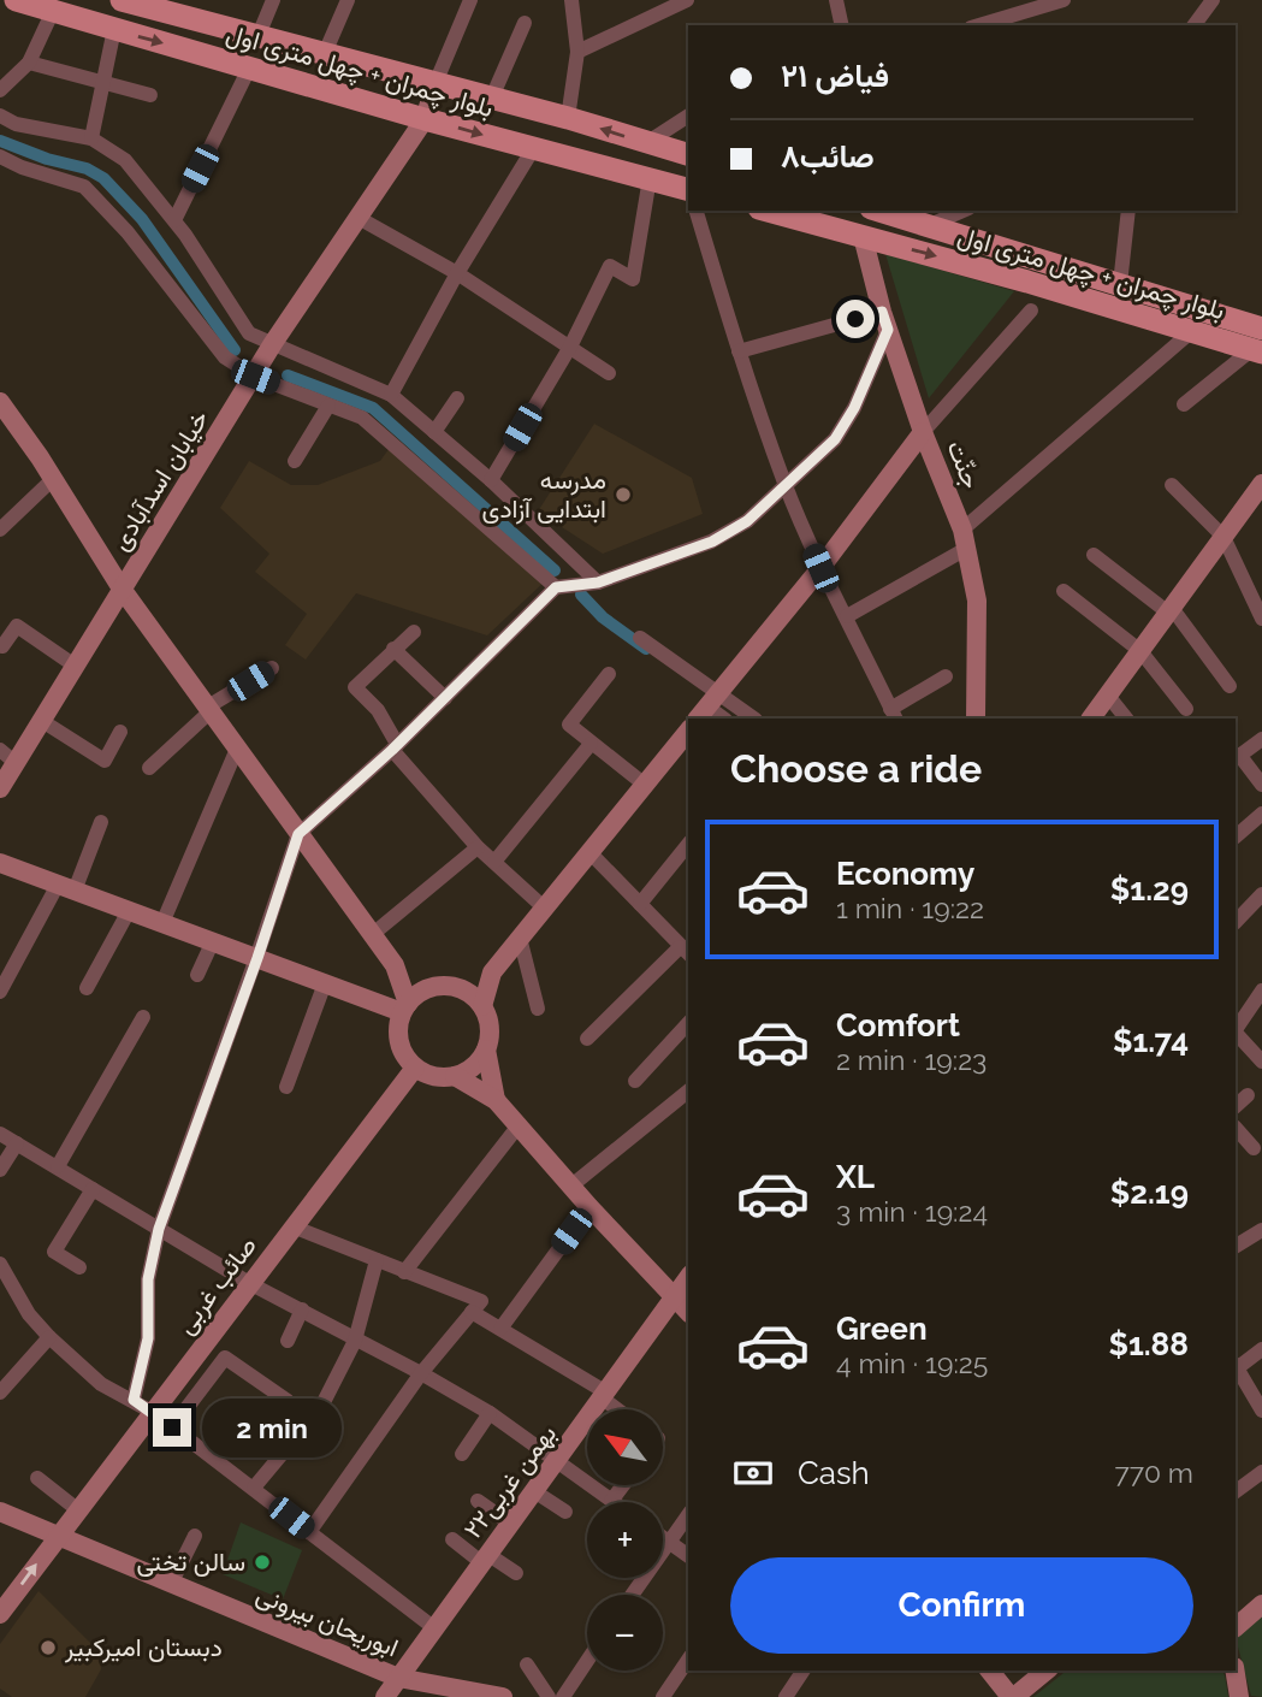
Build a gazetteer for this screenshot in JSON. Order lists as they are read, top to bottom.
{
  "streets": {
    "main road": ["بلوار چمران + چهل متری اول"],
    "street": [
      "جنّت",
      "خیابان اسدآبادی",
      "صائب غربی",
      "۲۲بهمن غربی",
      "ابوریحان بیرونی"
    ]
  },
  "crossings": [
    ["بلوار چمران + چهل متری اول", "جنّت"],
    ["بلوار چمران + چهل متری اول", "خیابان اسدآبادی"],
    ["صائب غربی", "ابوریحان بیرونی"],
    ["۲۲بهمن غربی", "ابوریحان بیرونی"]
  ],
  "places": ["مدرسه ابتدایی آزادی", "سالن تختی", "دبستان امیرکبیر"],
  "north": "top left",
  "page": {
    "banner": ["فیاض ۲۱", "صائب۸"],
    "heading": "Choose a ride",
    "list": [
      {
        "name": "Economy",
        "note": "1 min · 19:22",
        "value": "$1.29"
      },
      {
        "name": "Comfort",
        "note": "2 min · 19:23",
        "value": "$1.74"
      },
      {
        "name": "XL",
        "note": "3 min · 19:24",
        "value": "$2.19"
      },
      {
        "name": "Green",
        "note": "4 min · 19:25",
        "value": "$1.88"
      }
    ],
    "bubble": "2 min",
    "map_buttons": ["+", "−"],
    "pay": ["Cash", "770 m"],
    "buttons": "Confirm"
  }
}
